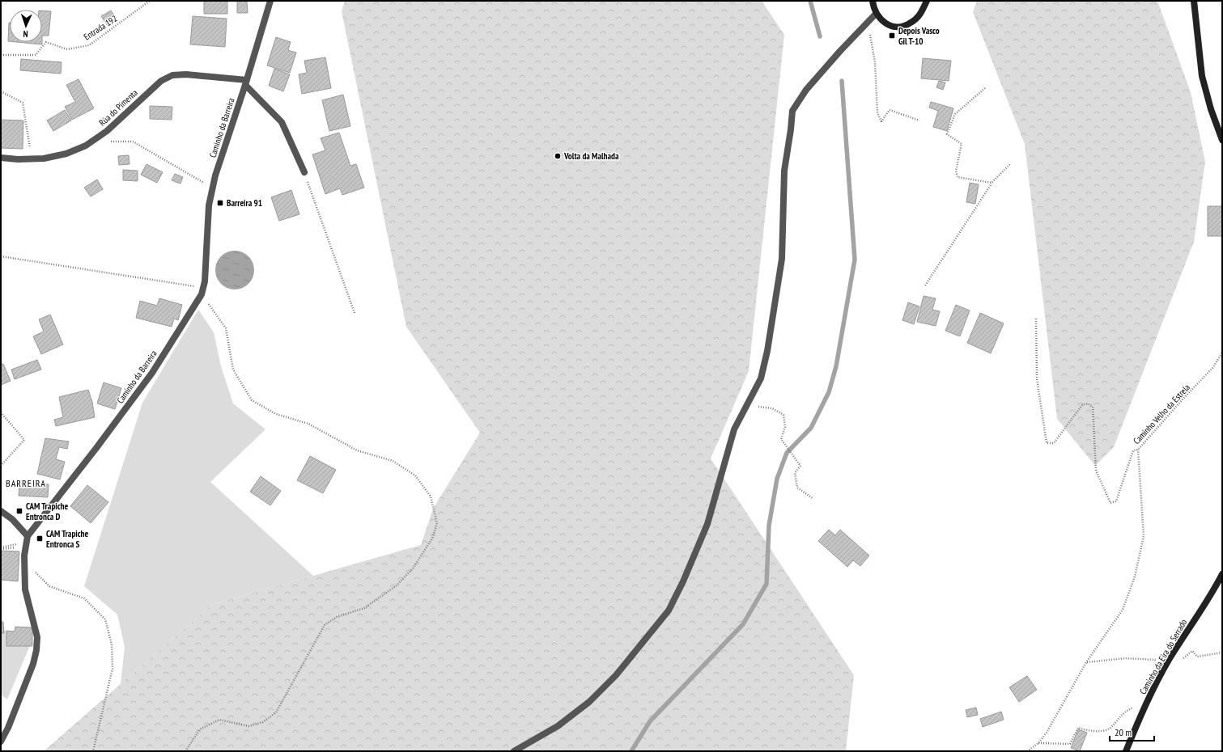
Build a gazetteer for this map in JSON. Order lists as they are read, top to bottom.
{
  "streets": {
    "main road": ["Caminho da Eira do Serrado"],
    "street": ["Rùa do Pimenta", "Caminho da Barreira"],
    "path": ["Entrada 192", "Caminho Velho da Estrela"]
  },
  "crossings": [
    ["Rùa do Pimenta", "Caminho da Barreira"]
  ],
  "districts": ["BARREIRA"],
  "places": {
    "transit": [
      "Depois Vasco Gil T-10",
      "Barreira 91",
      "CAM Trapiche Entronca D",
      "CAM Trapiche Entronca S"
    ],
    "other": ["Volta da Malhada"]
  },
  "scale_bar": "20 m",
  "north": "bottom"
}
